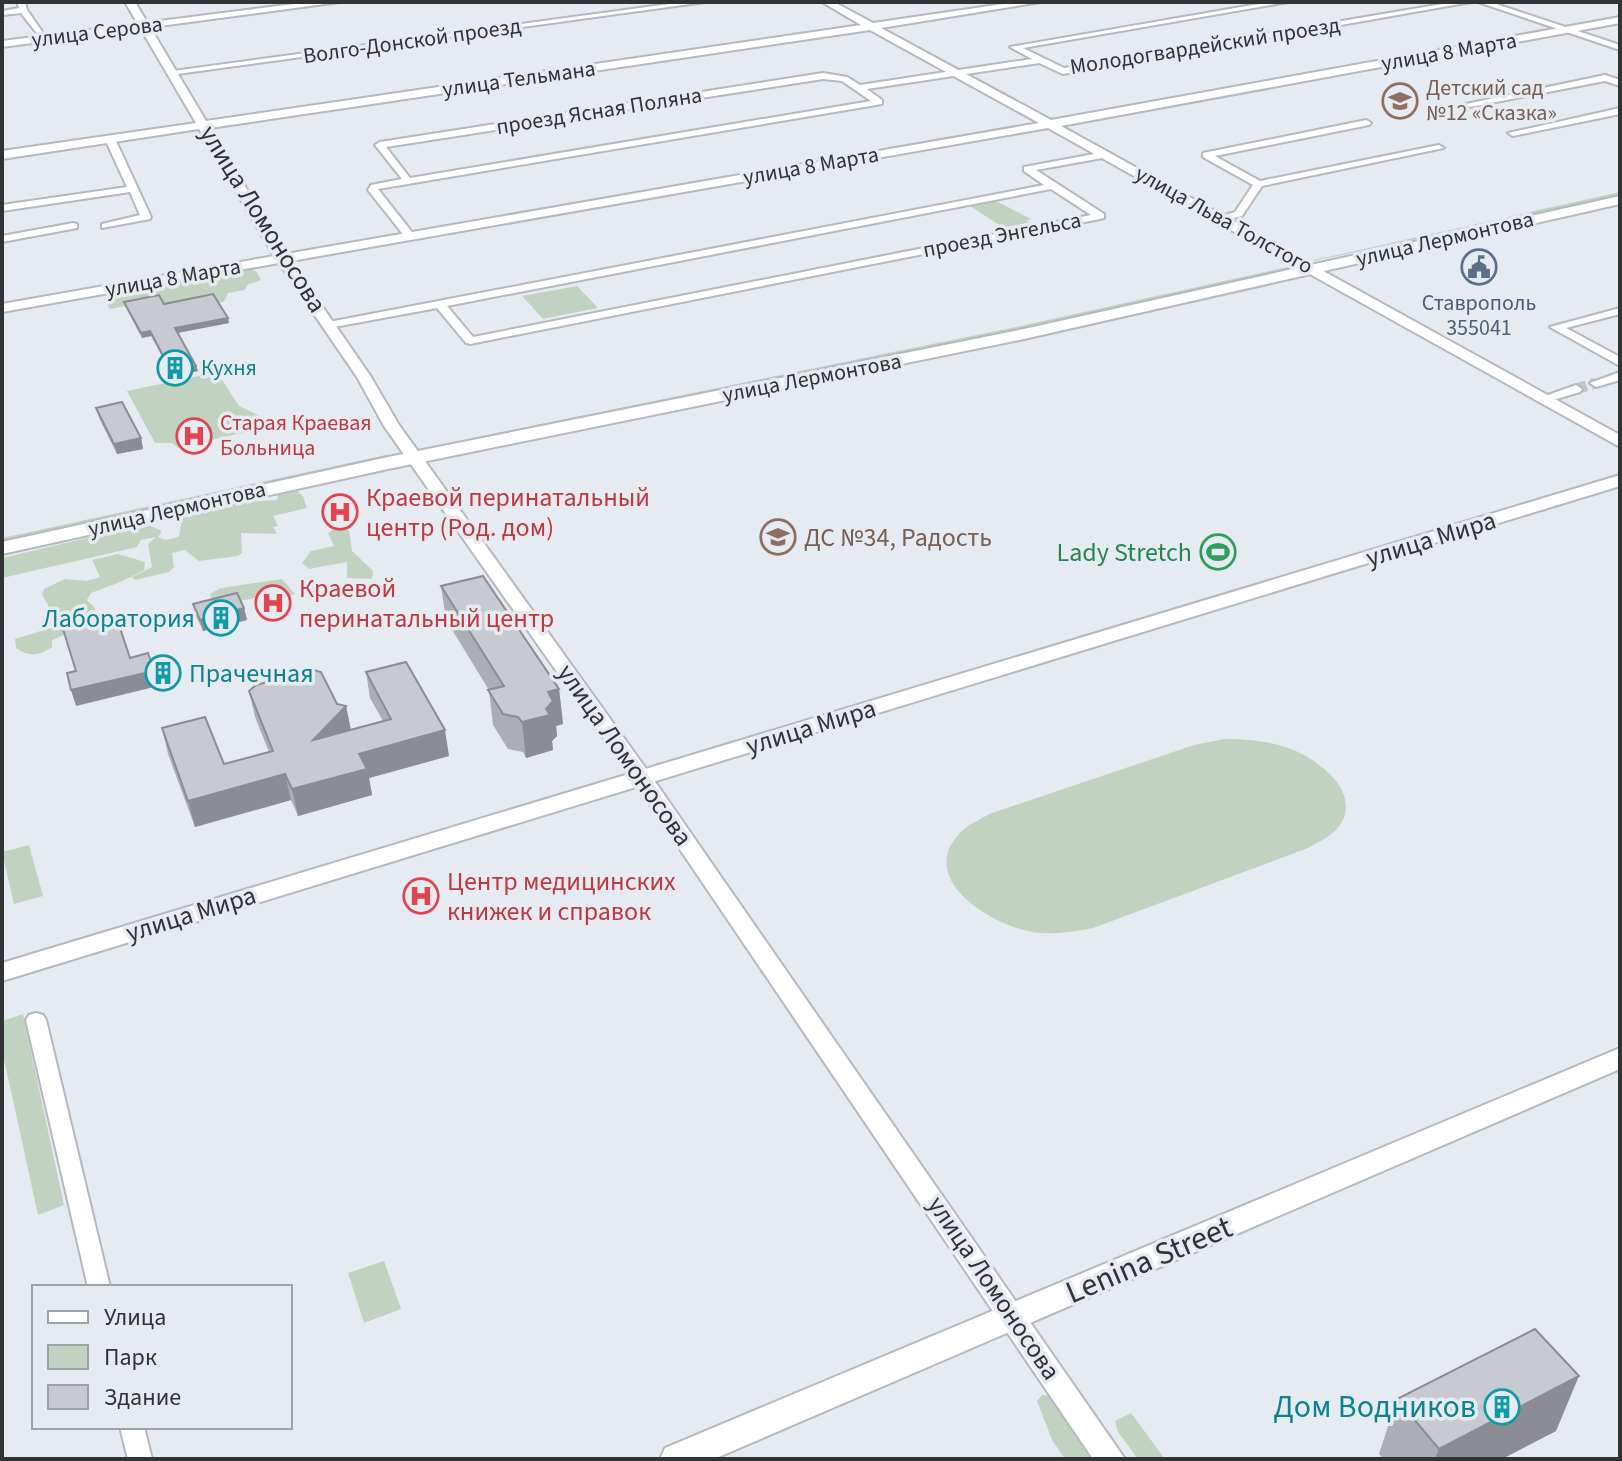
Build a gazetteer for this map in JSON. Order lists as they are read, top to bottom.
{
  "streets": {
    "main road": [
      "улица Серова",
      "улица Лермонтова",
      "улица Мира",
      "Lenina Street"
    ],
    "street": [
      "Волго-Донской проезд",
      "Молодогвардейский проезд",
      "улица 8 Марта",
      "улица Тельмана",
      "проезд Ясная Поляна",
      "улица Ломоносова",
      "улица Льва Толстого",
      "проезд Энгельса"
    ]
  },
  "crossings": [
    ["улица Серова", "улица Ломоносова"],
    ["Волго-Донской проезд", "улица Ломоносова"],
    ["Молодогвардейский проезд", "проезд Ясная Поляна"],
    ["Молодогвардейский проезд", "улица Льва Толстого"],
    ["улица 8 Марта", "проезд Ясная Поляна"],
    ["улица 8 Марта", "улица Ломоносова"],
    ["улица 8 Марта", "улица Льва Толстого"],
    ["улица Тельмана", "улица Ломоносова"],
    ["улица Тельмана", "улица Льва Толстого"],
    ["проезд Ясная Поляна", "улица Льва Толстого"],
    ["улица Ломоносова", "проезд Энгельса"],
    ["улица Ломоносова", "улица Лермонтова"],
    ["улица Ломоносова", "улица Мира"],
    ["улица Ломоносова", "Lenina Street"],
    ["улица Льва Толстого", "улица Лермонтова"]
  ],
  "places": {
    "school or university": ["Детский сад №12 «Сказка»", "ДС №34, Радость"],
    "public building": ["Ставрополь 355041"],
    "building": [
      "Кухня",
      "Лаборатория",
      "Прачечная",
      "Дом Водников"
    ],
    "hospital": [
      "Старая Краевая Больница",
      "Краевой перинатальный центр (Род. дом)",
      "Краевой перинатальный центр",
      "Центр медицинских книжек и справок"
    ],
    "sports": ["Lady Stretch"]
  },
  "legend": ["Улица", "Парк", "Здание"]
}
